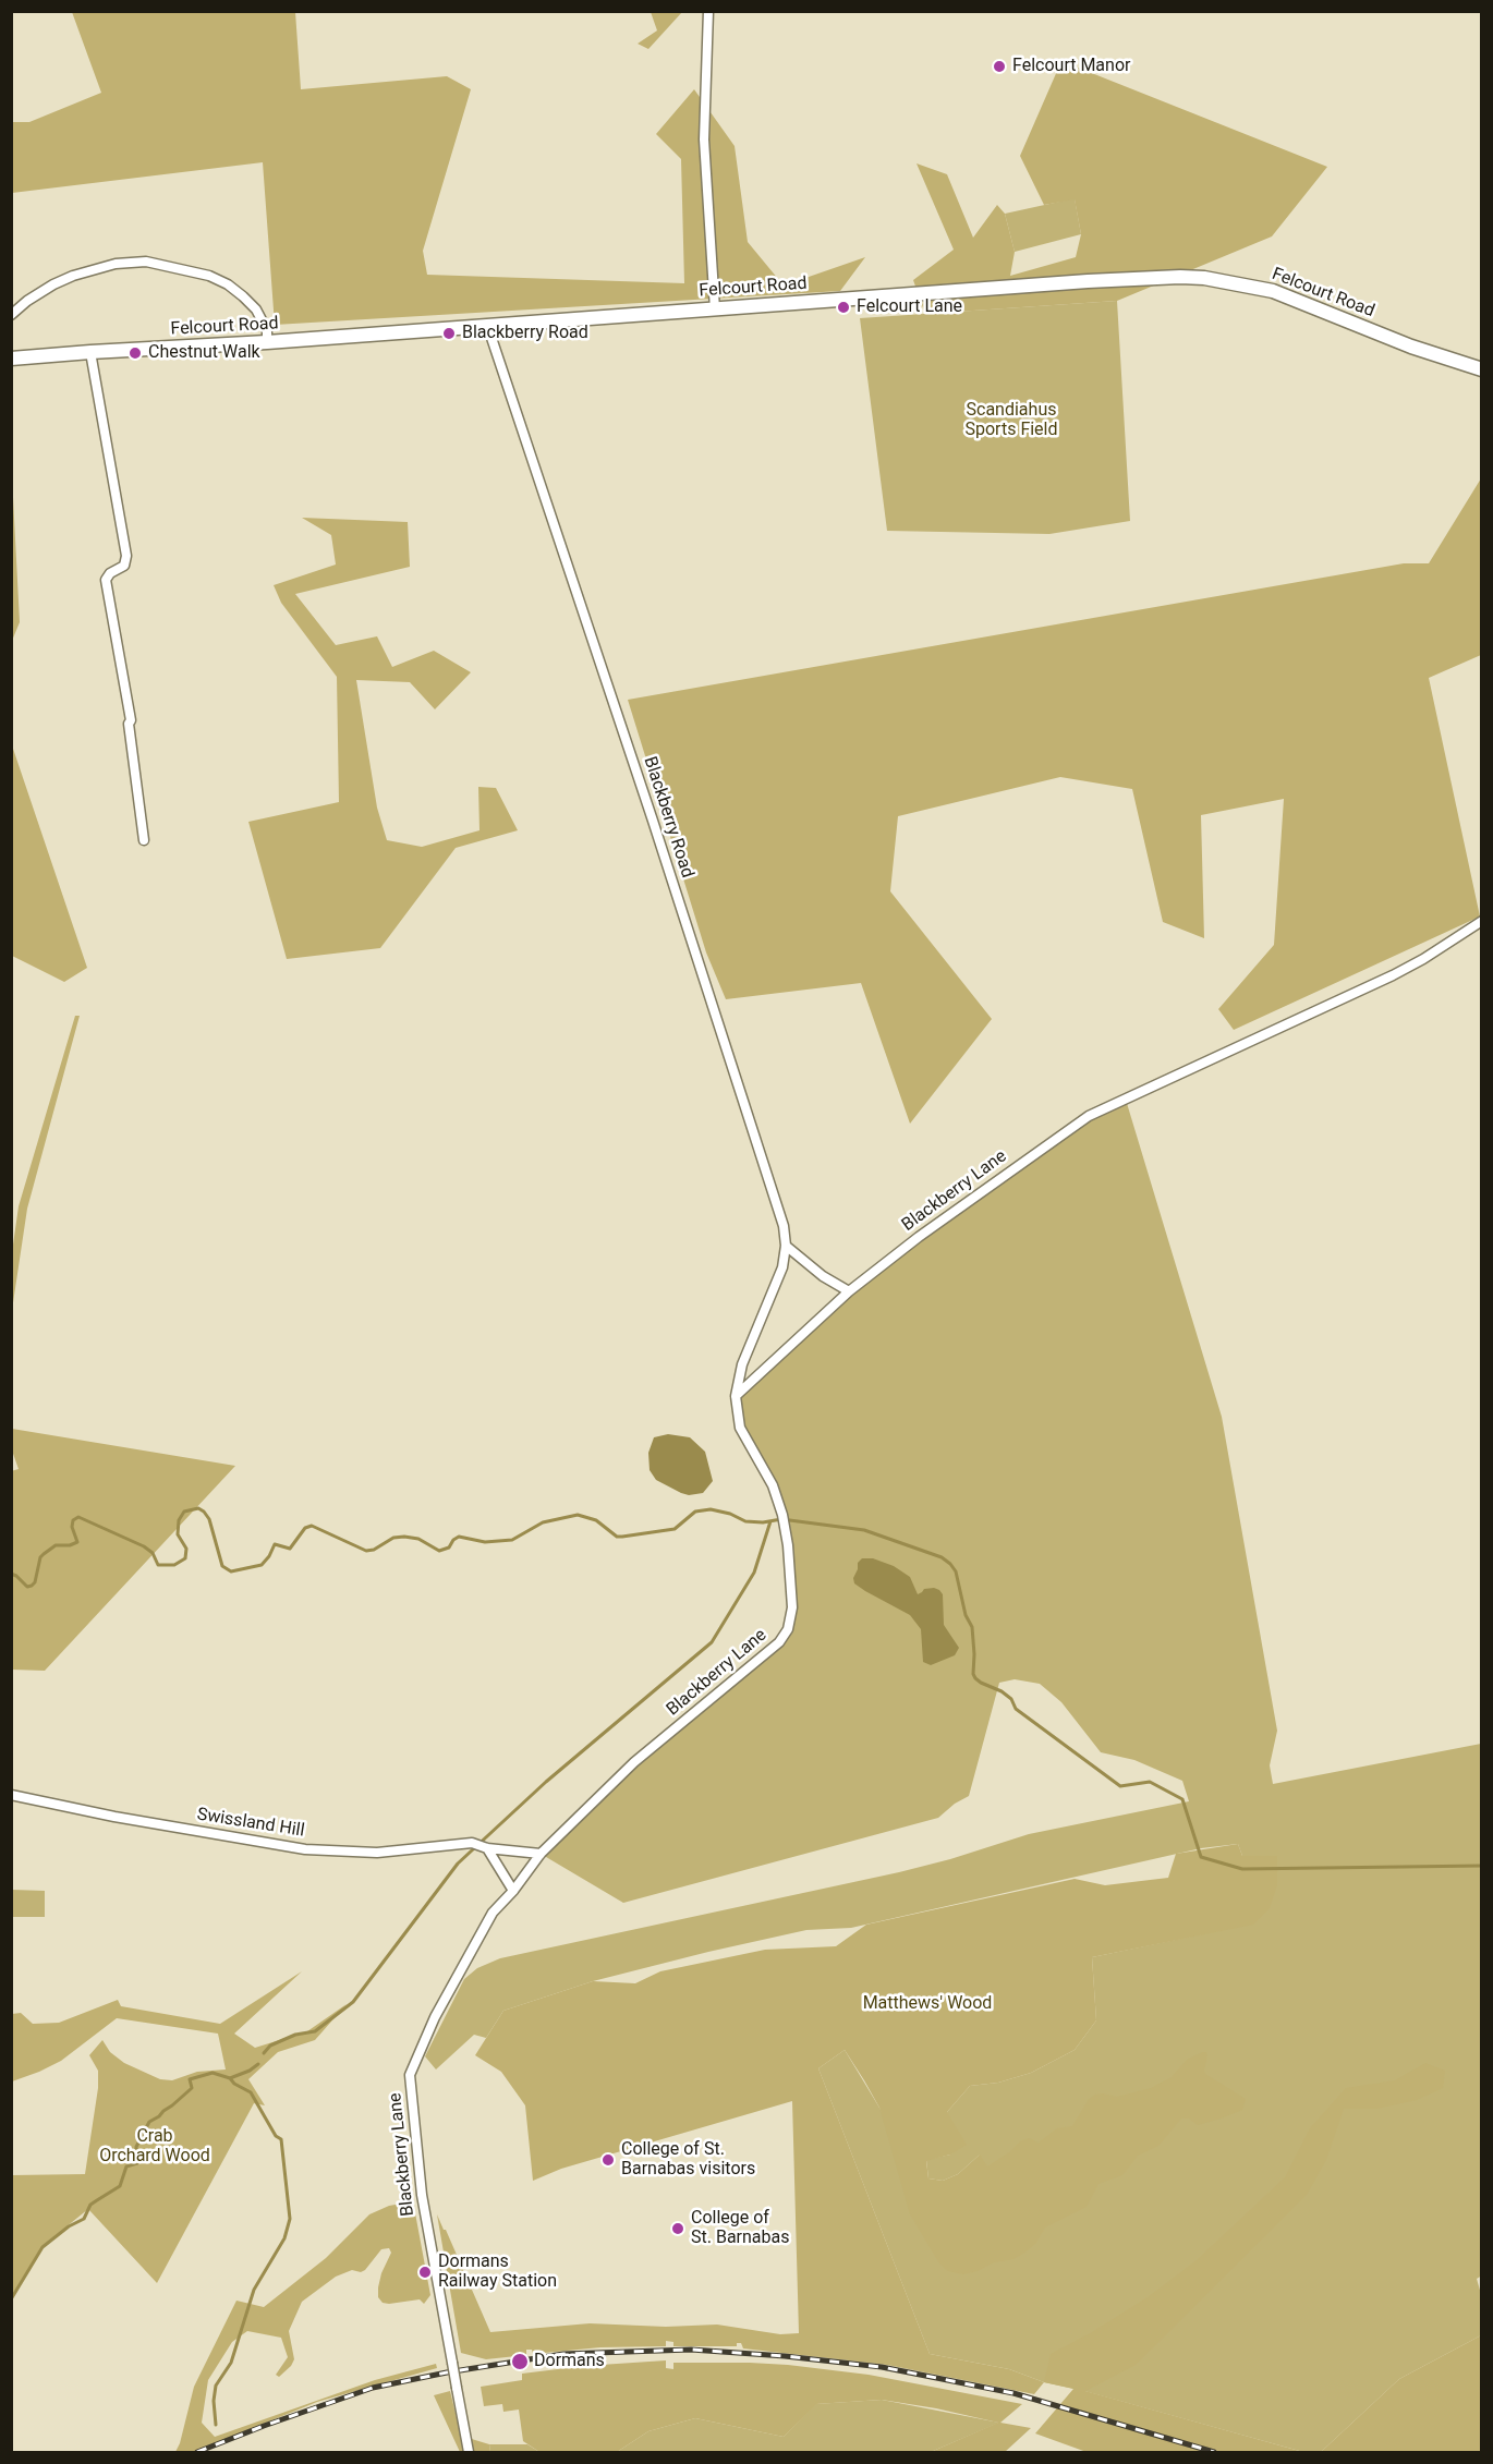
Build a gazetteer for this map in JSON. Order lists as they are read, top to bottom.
{
  "streets": {
    "street": [
      "Felcourt Road",
      "Blackberry Road",
      "Blackberry Lane",
      "Swissland Hill"
    ]
  },
  "crossings": [
    ["Felcourt Road", "Blackberry Road"],
    ["Blackberry Road", "Blackberry Lane"],
    ["Blackberry Lane", "Swissland Hill"]
  ],
  "parks": ["Scandiahus Sports Field", "Matthews' Wood", "Crab Orchard Wood"],
  "places": [
    "Felcourt Manor",
    "Felcourt Lane",
    "Blackberry Road",
    "Chestnut Walk",
    "College of St. Barnabas visitors",
    "College of St. Barnabas",
    "Dormans Railway Station",
    "Dormans"
  ]
}
